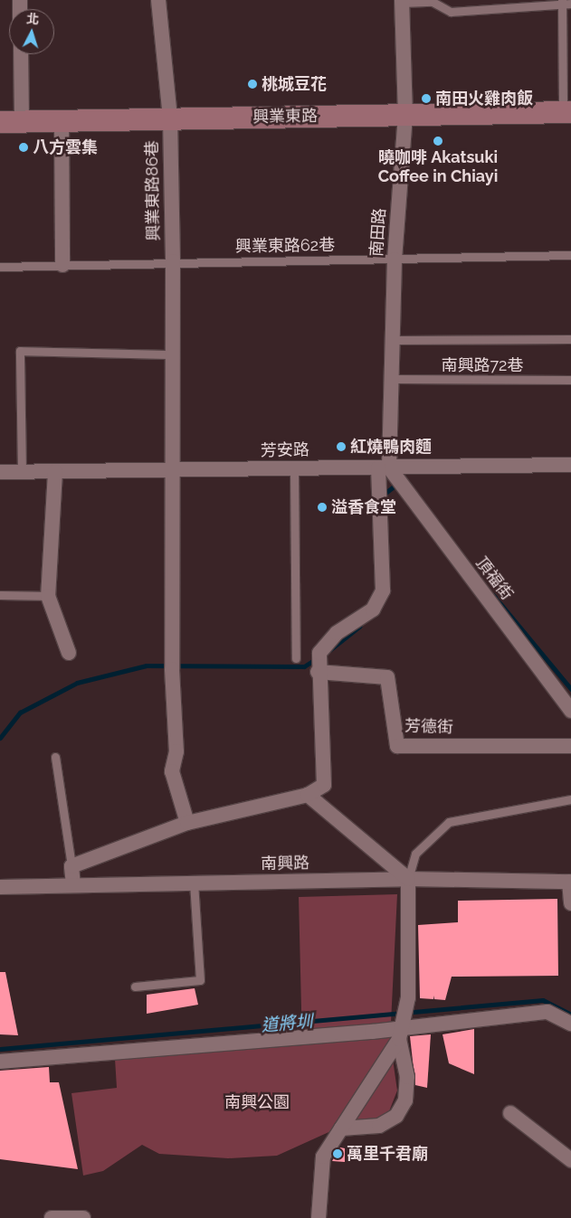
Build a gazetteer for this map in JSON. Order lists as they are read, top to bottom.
{
  "streets": {
    "street": [
      "興業東路",
      "興業東路86巷",
      "南田路",
      "芳安路",
      "頂福街",
      "芳德街",
      "南興路"
    ],
    "lane": ["興業東路62巷", "南興路72巷"]
  },
  "crossings": [
    ["興業東路", "興業東路86巷"],
    ["興業東路", "南田路"],
    ["興業東路86巷", "興業東路62巷"],
    ["興業東路86巷", "芳安路"],
    ["南田路", "興業東路62巷"],
    ["南田路", "南興路72巷"],
    ["南田路", "芳安路"],
    ["南田路", "頂福街"],
    ["南田路", "芳德街"],
    ["芳安路", "頂福街"]
  ],
  "water": ["道將圳"],
  "parks": ["南興公園"],
  "places": [
    "桃城豆花",
    "南田火雞肉飯",
    "曉咖啡 Akatsuki Coffee in Chiayi",
    "八方雲集",
    "紅燒鴨肉麵",
    "溢香食堂",
    "萬里千君廟"
  ],
  "north": "top"
}
